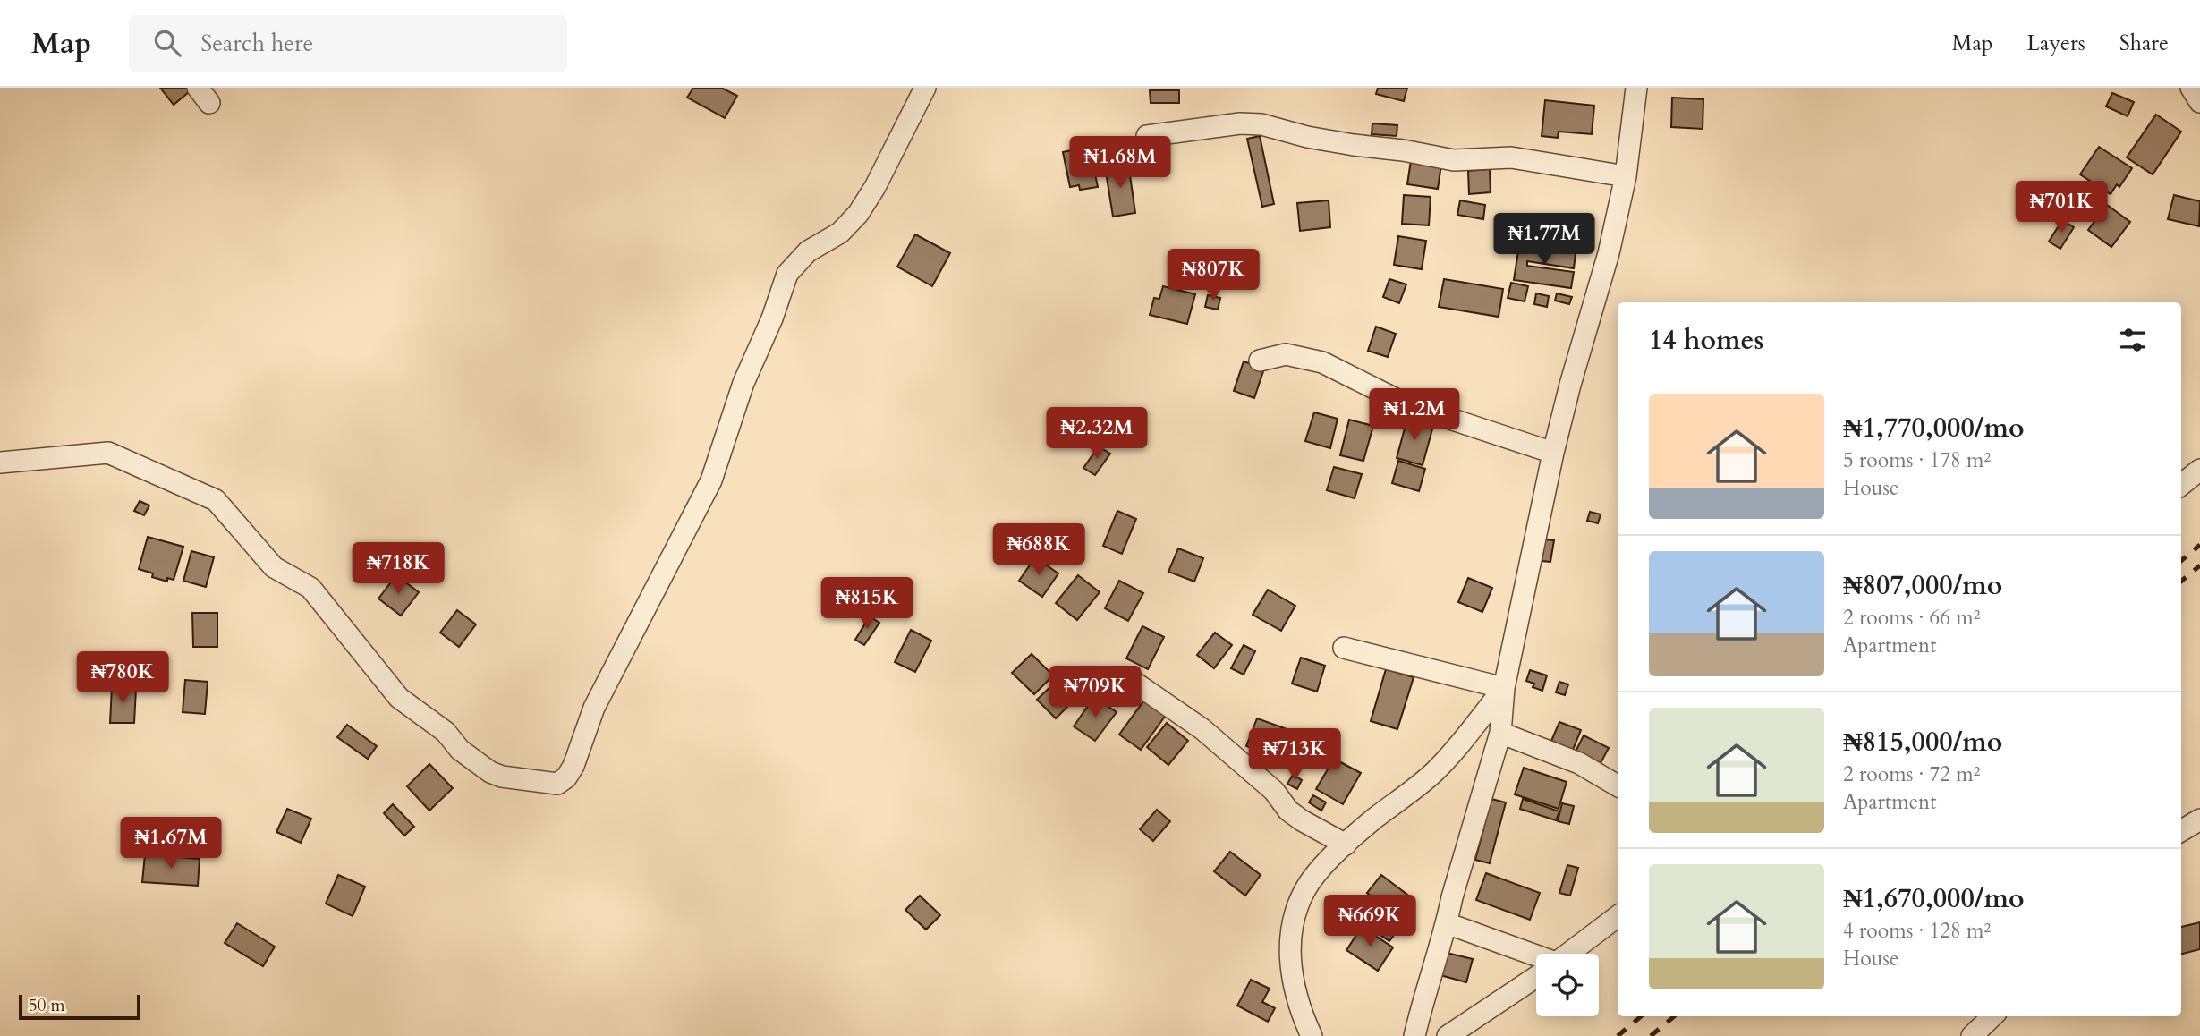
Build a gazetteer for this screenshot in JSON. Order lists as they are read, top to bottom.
{
  "scale_bar": "50 m",
  "page": {
    "header": "Map",
    "search": "Search here",
    "nav": ["Map", "Layers", "Share"],
    "price": [
      "₦1.68M",
      "₦701K",
      "₦1.77M",
      "₦807K",
      "₦1.2M",
      "₦2.32M",
      "₦688K",
      "₦718K",
      "₦815K",
      "₦780K",
      "₦709K",
      "₦713K",
      "₦1.67M",
      "₦669K"
    ],
    "heading": "14 homes",
    "list": [
      {
        "name": "₦1,770,000/mo",
        "note": "5 rooms · 178 m² · House"
      },
      {
        "name": "₦807,000/mo",
        "note": "2 rooms · 66 m² · Apartment"
      },
      {
        "name": "₦815,000/mo",
        "note": "2 rooms · 72 m² · Apartment"
      },
      {
        "name": "₦1,670,000/mo",
        "note": "4 rooms · 128 m² · House"
      }
    ],
    "scale": "50 m"
  }
}
